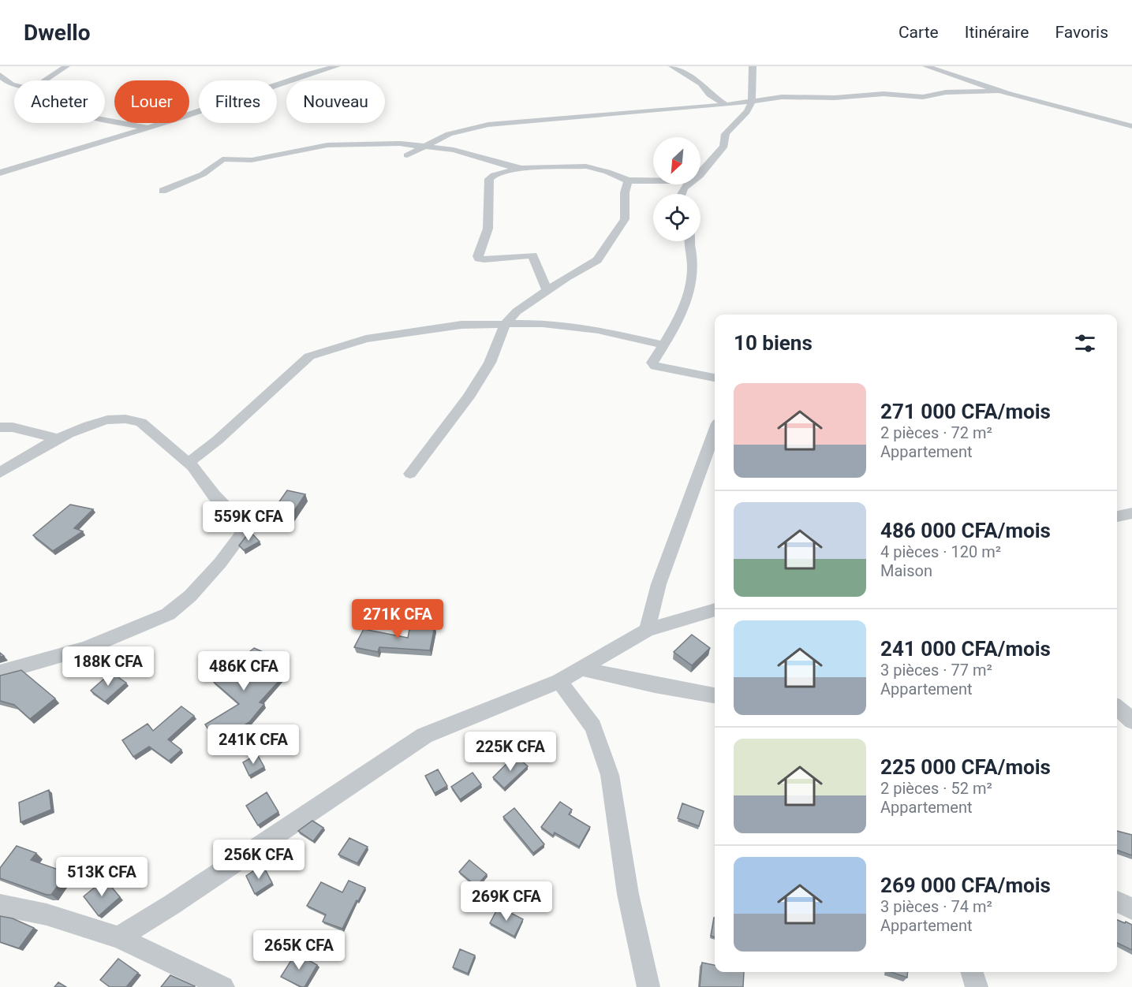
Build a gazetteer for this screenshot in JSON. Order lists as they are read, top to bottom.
{
  "north": "bottom left",
  "page": {
    "header": "Dwello",
    "nav": ["Carte", "Itinéraire", "Favoris"],
    "chip": [
      "Acheter",
      "Louer",
      "Filtres",
      "Nouveau"
    ],
    "heading": "10 biens",
    "list": [
      {
        "name": "271 000 CFA/mois",
        "note": "2 pièces · 72 m² · Appartement"
      },
      {
        "name": "486 000 CFA/mois",
        "note": "4 pièces · 120 m² · Maison"
      },
      {
        "name": "241 000 CFA/mois",
        "note": "3 pièces · 77 m² · Appartement"
      },
      {
        "name": "225 000 CFA/mois",
        "note": "2 pièces · 52 m² · Appartement"
      },
      {
        "name": "269 000 CFA/mois",
        "note": "3 pièces · 74 m² · Appartement"
      }
    ],
    "price": [
      "559K CFA",
      "271K CFA",
      "188K CFA",
      "486K CFA",
      "241K CFA",
      "225K CFA",
      "256K CFA",
      "513K CFA",
      "269K CFA",
      "265K CFA"
    ]
  }
}
